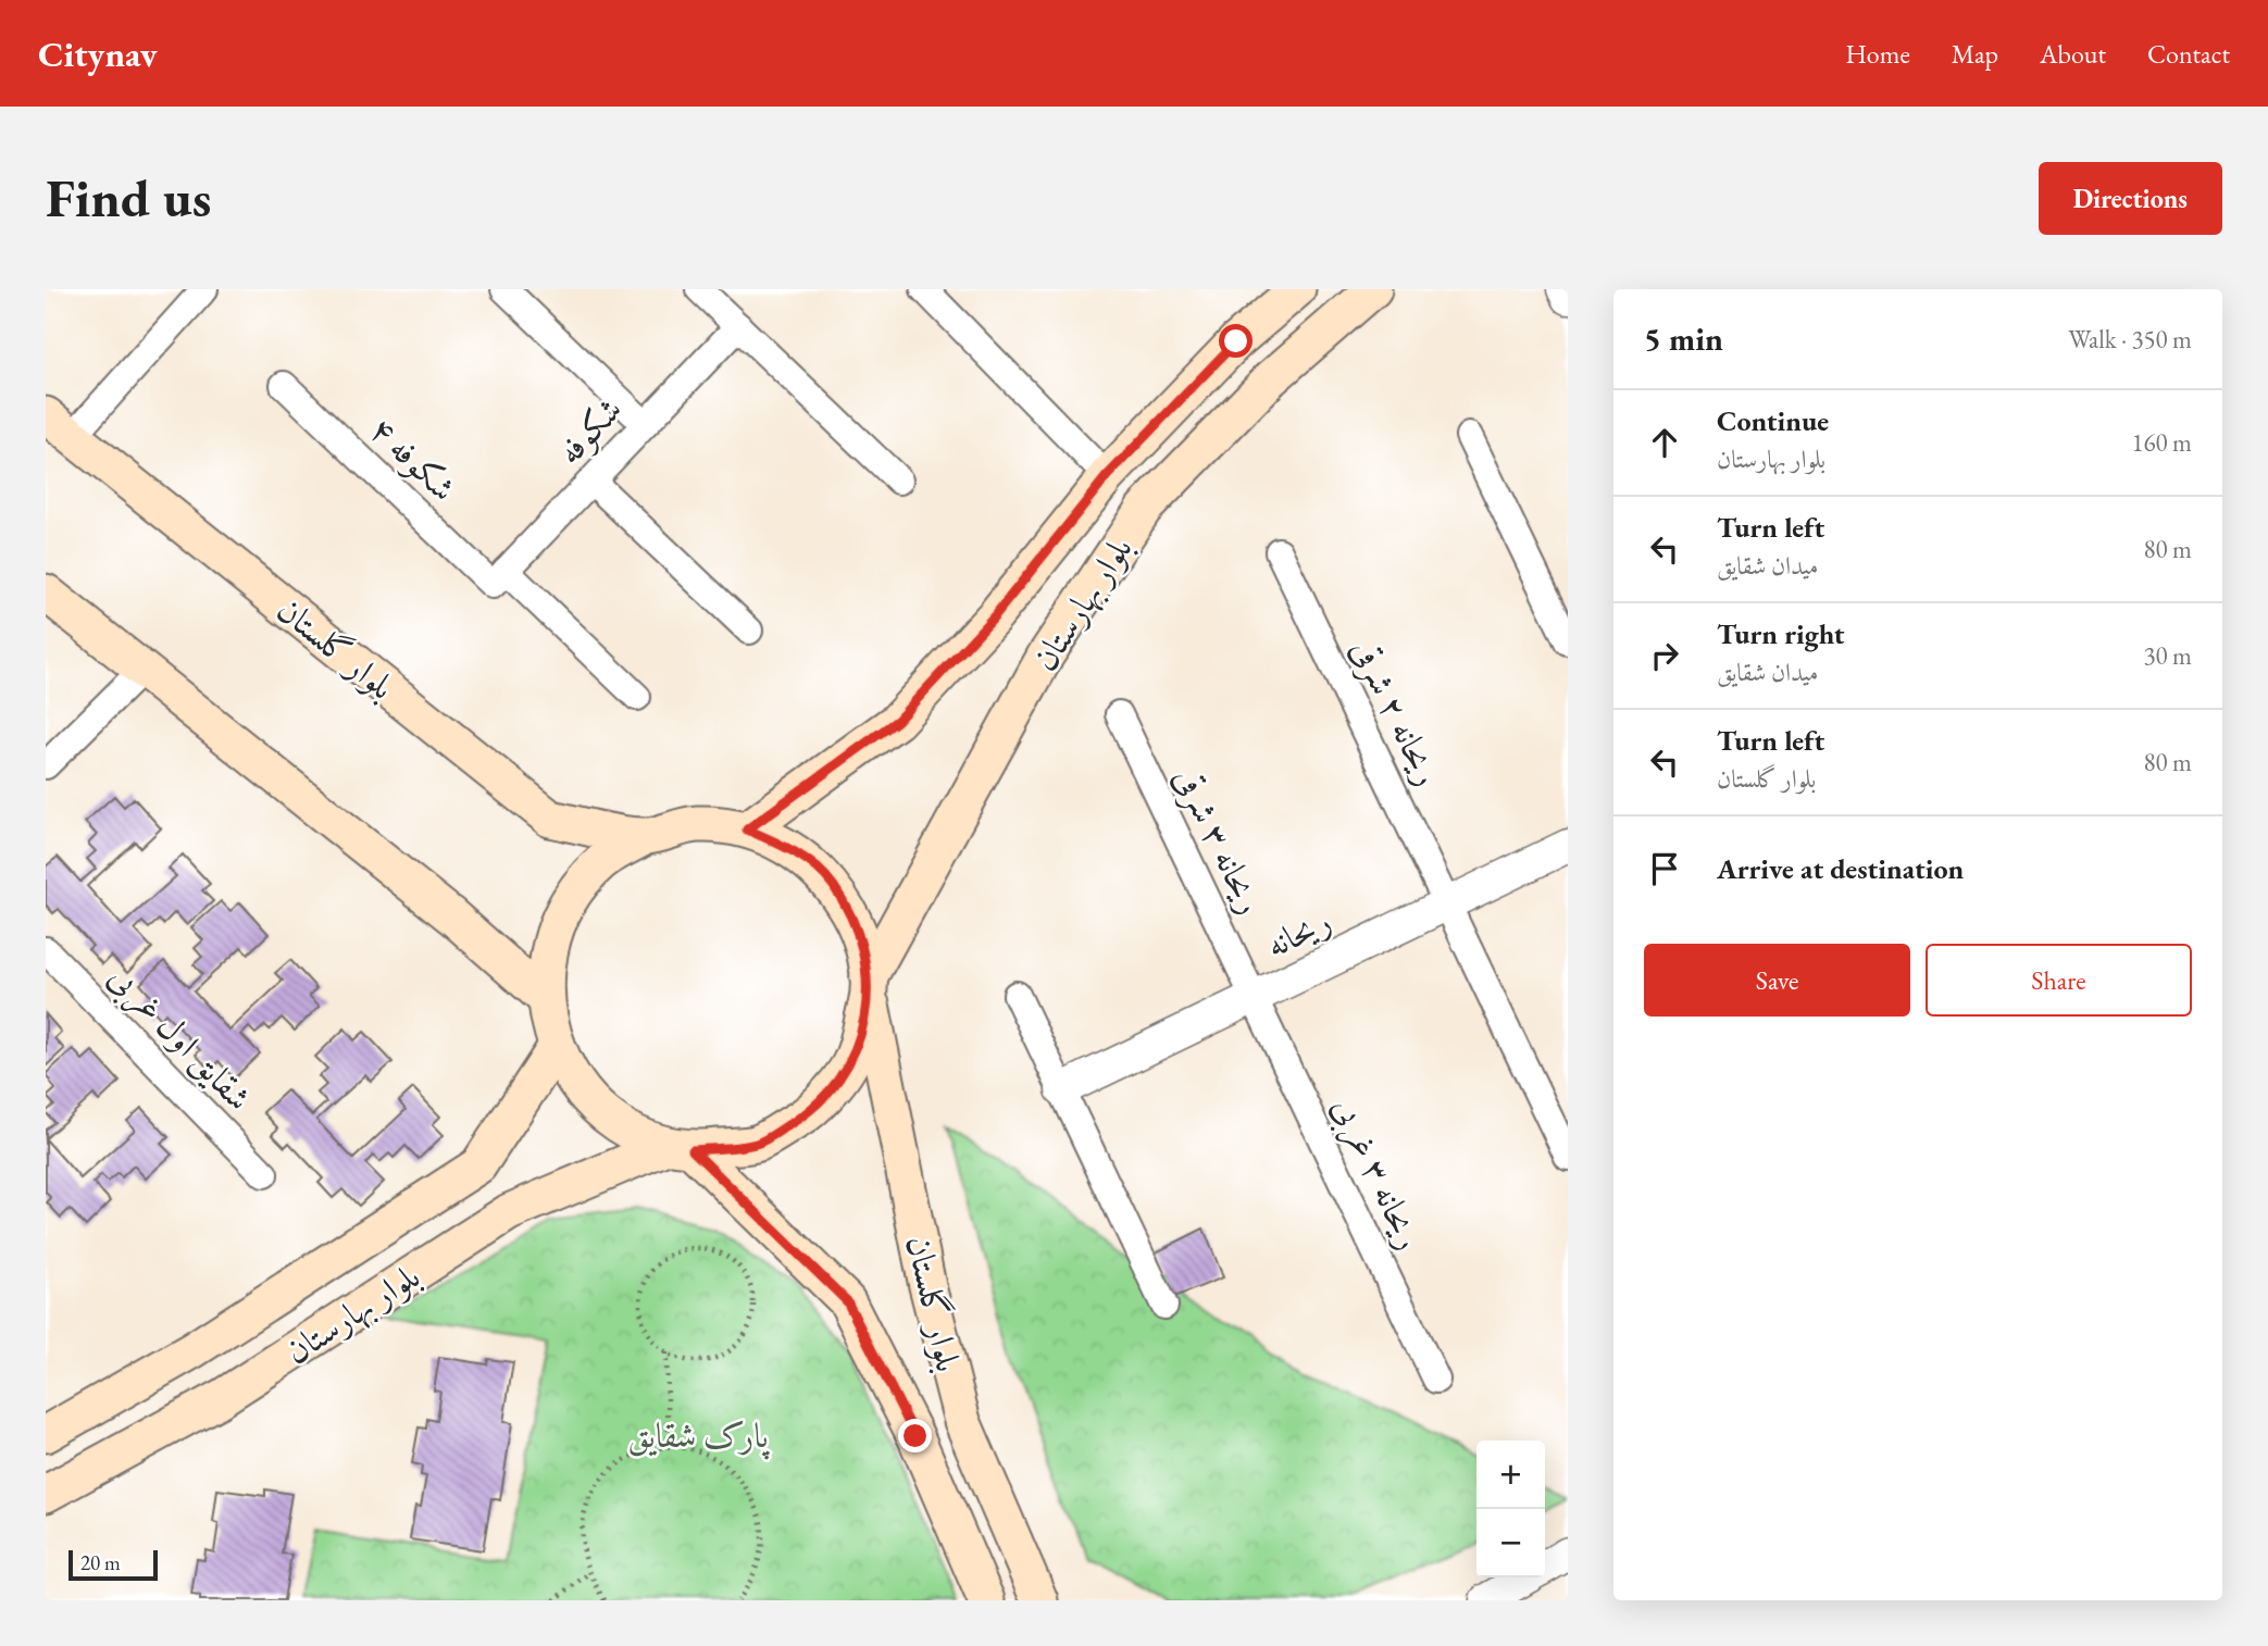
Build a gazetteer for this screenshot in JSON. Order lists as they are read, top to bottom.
{
  "streets": {
    "main road": ["بلوار بهارستان", "بلوار گلستان"],
    "street": [
      "شکوفه",
      "شکوفه ۴",
      "ریحانه ۲ شرقی",
      "ریحانه ۳ شرقی",
      "ریحانه",
      "شقایق اول غربی",
      "ریحانه ۳ غربی"
    ]
  },
  "crossings": [
    ["شکوفه", "شکوفه ۴"],
    ["بلوار بهارستان", "بلوار گلستان"],
    ["ریحانه ۲ شرقی", "ریحانه"],
    ["ریحانه ۳ شرقی", "ریحانه"],
    ["ریحانه ۳ شرقی", "ریحانه ۳ غربی"],
    ["ریحانه", "ریحانه ۳ غربی"]
  ],
  "parks": ["پارک شقایق"],
  "scale_bar": "20 m",
  "page": {
    "header": "Citynav",
    "nav": [
      "Home",
      "Map",
      "About",
      "Contact"
    ],
    "buttons": [
      "Directions",
      ["Save", "Share"]
    ],
    "title": "Find us",
    "heading": ["5 min", "Walk · 350 m"],
    "list": [
      ["Continue", "بلوار بهارستان", "160 m"],
      ["Turn left", "میدان شقایق", "80 m"],
      ["Turn right", "میدان شقایق", "30 m"],
      ["Turn left", "بلوار گلستان", "80 m"],
      "Arrive at destination"
    ],
    "map_buttons": ["+", "−"],
    "scale": "20 m"
  }
}
